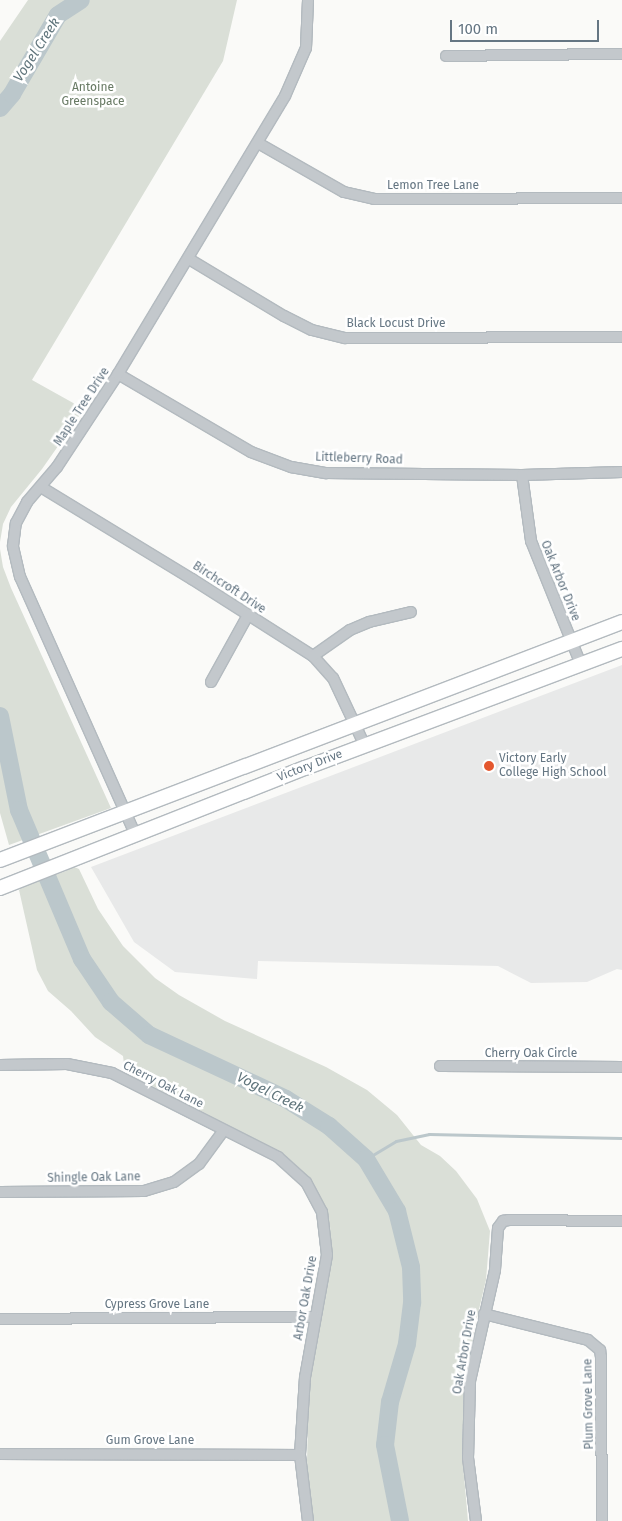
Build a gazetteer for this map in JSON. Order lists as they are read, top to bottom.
{
  "streets": {
    "main road": ["Victory Drive"],
    "street": [
      "Lemon Tree Lane",
      "Black Locust Drive",
      "Maple Tree Drive",
      "Littleberry Road",
      "Oak Arbor Drive",
      "Birchcroft Drive",
      "Cherry Oak Circle",
      "Cherry Oak Lane",
      "Shingle Oak Lane",
      "Arbor Oak Drive",
      "Cypress Grove Lane",
      "Plum Grove Lane",
      "Gum Grove Lane"
    ]
  },
  "crossings": [
    ["Lemon Tree Lane", "Maple Tree Drive"],
    ["Black Locust Drive", "Maple Tree Drive"],
    ["Maple Tree Drive", "Littleberry Road"],
    ["Maple Tree Drive", "Birchcroft Drive"],
    ["Maple Tree Drive", "Victory Drive"],
    ["Littleberry Road", "Oak Arbor Drive"],
    ["Oak Arbor Drive", "Victory Drive"],
    ["Oak Arbor Drive", "Plum Grove Lane"],
    ["Birchcroft Drive", "Victory Drive"],
    ["Cherry Oak Lane", "Shingle Oak Lane"],
    ["Cherry Oak Lane", "Arbor Oak Drive"],
    ["Shingle Oak Lane", "Arbor Oak Drive"],
    ["Arbor Oak Drive", "Cypress Grove Lane"],
    ["Arbor Oak Drive", "Gum Grove Lane"]
  ],
  "water": ["Vogel Creek"],
  "parks": ["Antoine Greenspace"],
  "places": ["Victory Early College High School"],
  "scale_bar": "100 m"
}
